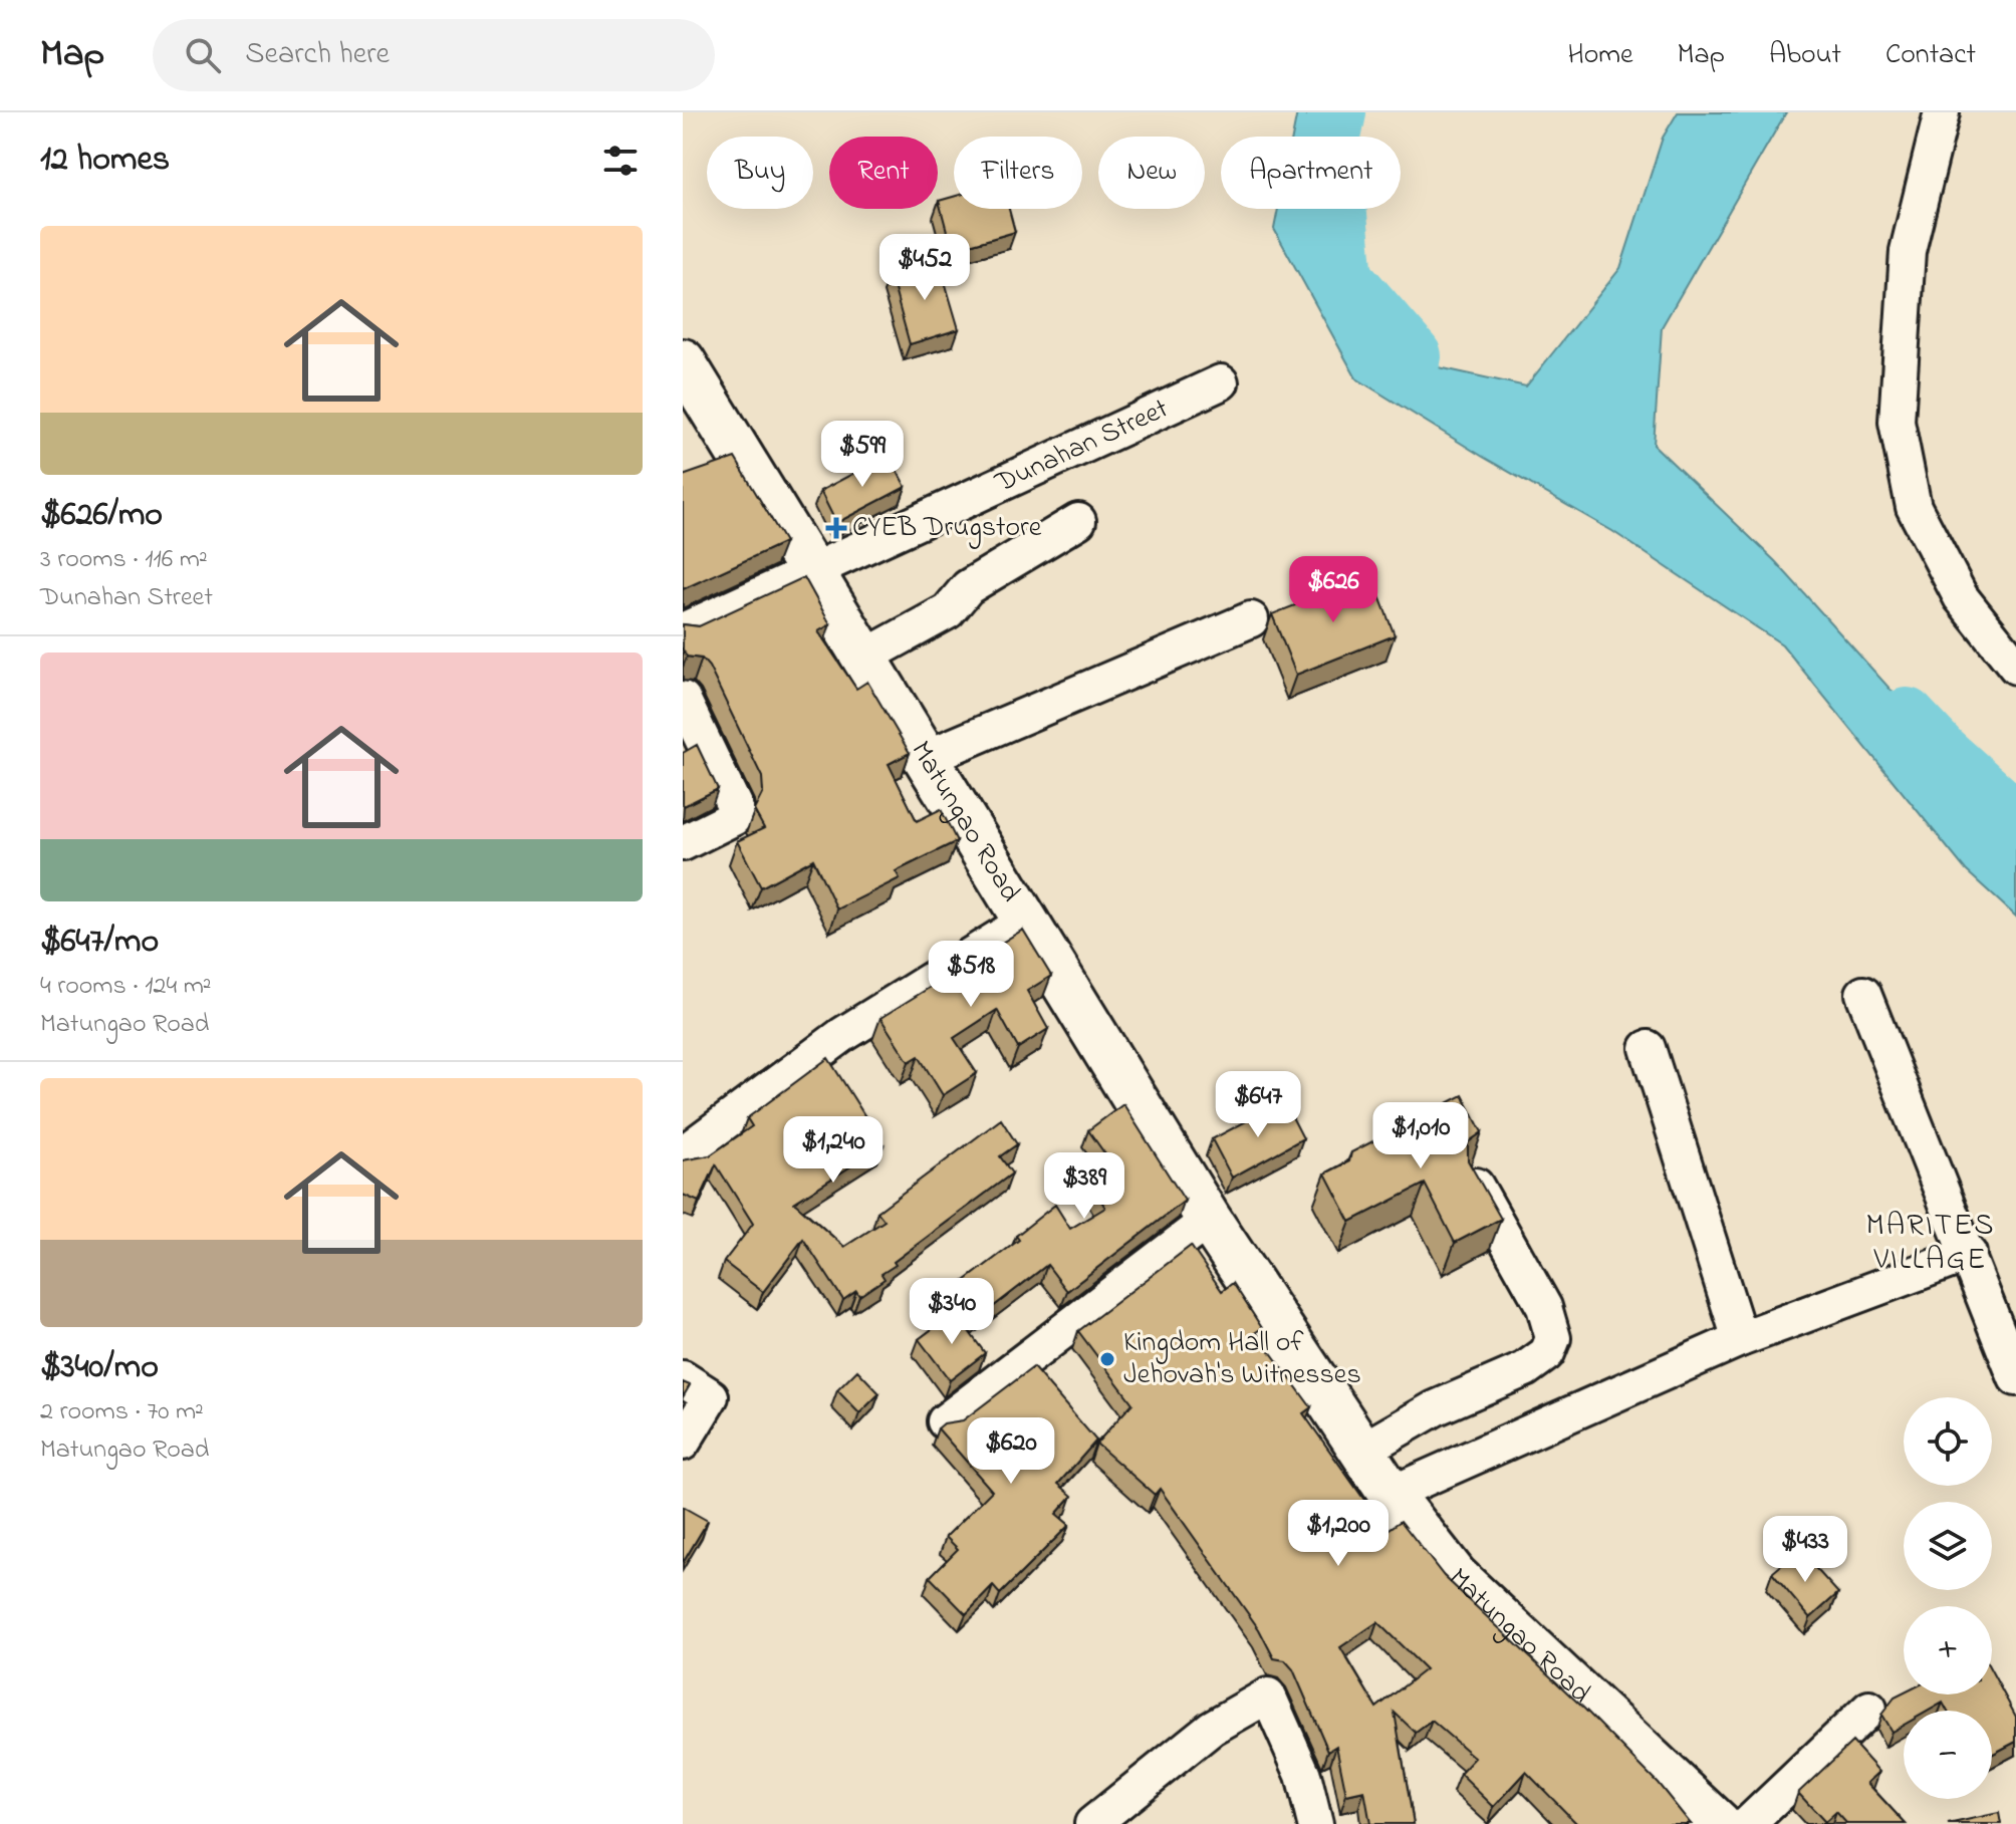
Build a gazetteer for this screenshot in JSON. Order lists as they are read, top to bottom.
{
  "streets": {
    "main road": ["Matungao Road"],
    "street": ["Dunahan Street"]
  },
  "crossings": [
    ["Dunahan Street", "Matungao Road"]
  ],
  "districts": ["MARITES VILLAGE"],
  "places": {
    "health": ["CYEB Drugstore"],
    "other": ["Kingdom Hall of Jehovah's Witnesses"]
  },
  "page": {
    "header": "Map",
    "search": "Search here",
    "nav": [
      "Home",
      "Map",
      "About",
      "Contact"
    ],
    "heading": "12 homes",
    "chip": [
      "Buy",
      "Rent",
      "Filters",
      "New",
      "Apartment"
    ],
    "list": [
      {
        "name": "$626/mo",
        "note": "3 rooms · 116 m² · Dunahan Street"
      },
      {
        "name": "$647/mo",
        "note": "4 rooms · 124 m² · Matungao Road"
      },
      {
        "name": "$340/mo",
        "note": "2 rooms · 70 m² · Matungao Road"
      }
    ],
    "price": [
      "$452",
      "$599",
      "$626",
      "$518",
      "$647",
      "$1,010",
      "$1,240",
      "$389",
      "$340",
      "$620",
      "$1,200",
      "$433"
    ],
    "map_buttons": ["+", "−"]
  }
}
